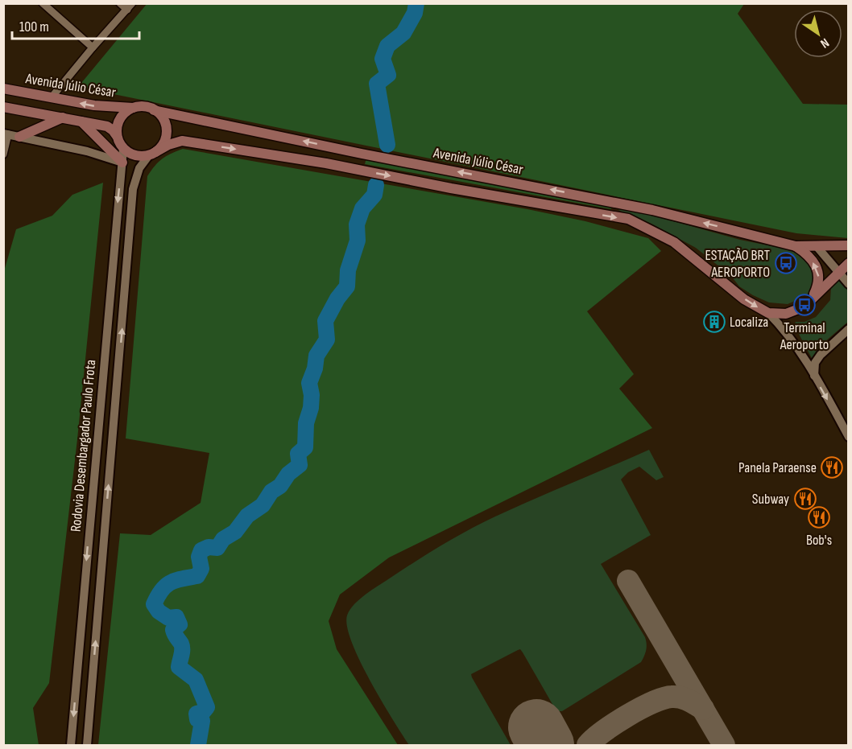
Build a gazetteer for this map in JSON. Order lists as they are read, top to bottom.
{
  "streets": {
    "main road": ["Avenida Júlio César"],
    "street": ["Rodovia Desembargador Paulo Frota"]
  },
  "crossings": [
    ["Avenida Júlio César", "Rodovia Desembargador Paulo Frota"]
  ],
  "places": {
    "bus stop": ["ESTAÇÃO BRT AEROPORTO", "Terminal Aeroporto"],
    "building": ["Localiza"],
    "restaurant": ["Panela Paraense", "Subway", "Bob's"]
  },
  "scale_bar": "100 m",
  "north": "bottom right"
}
